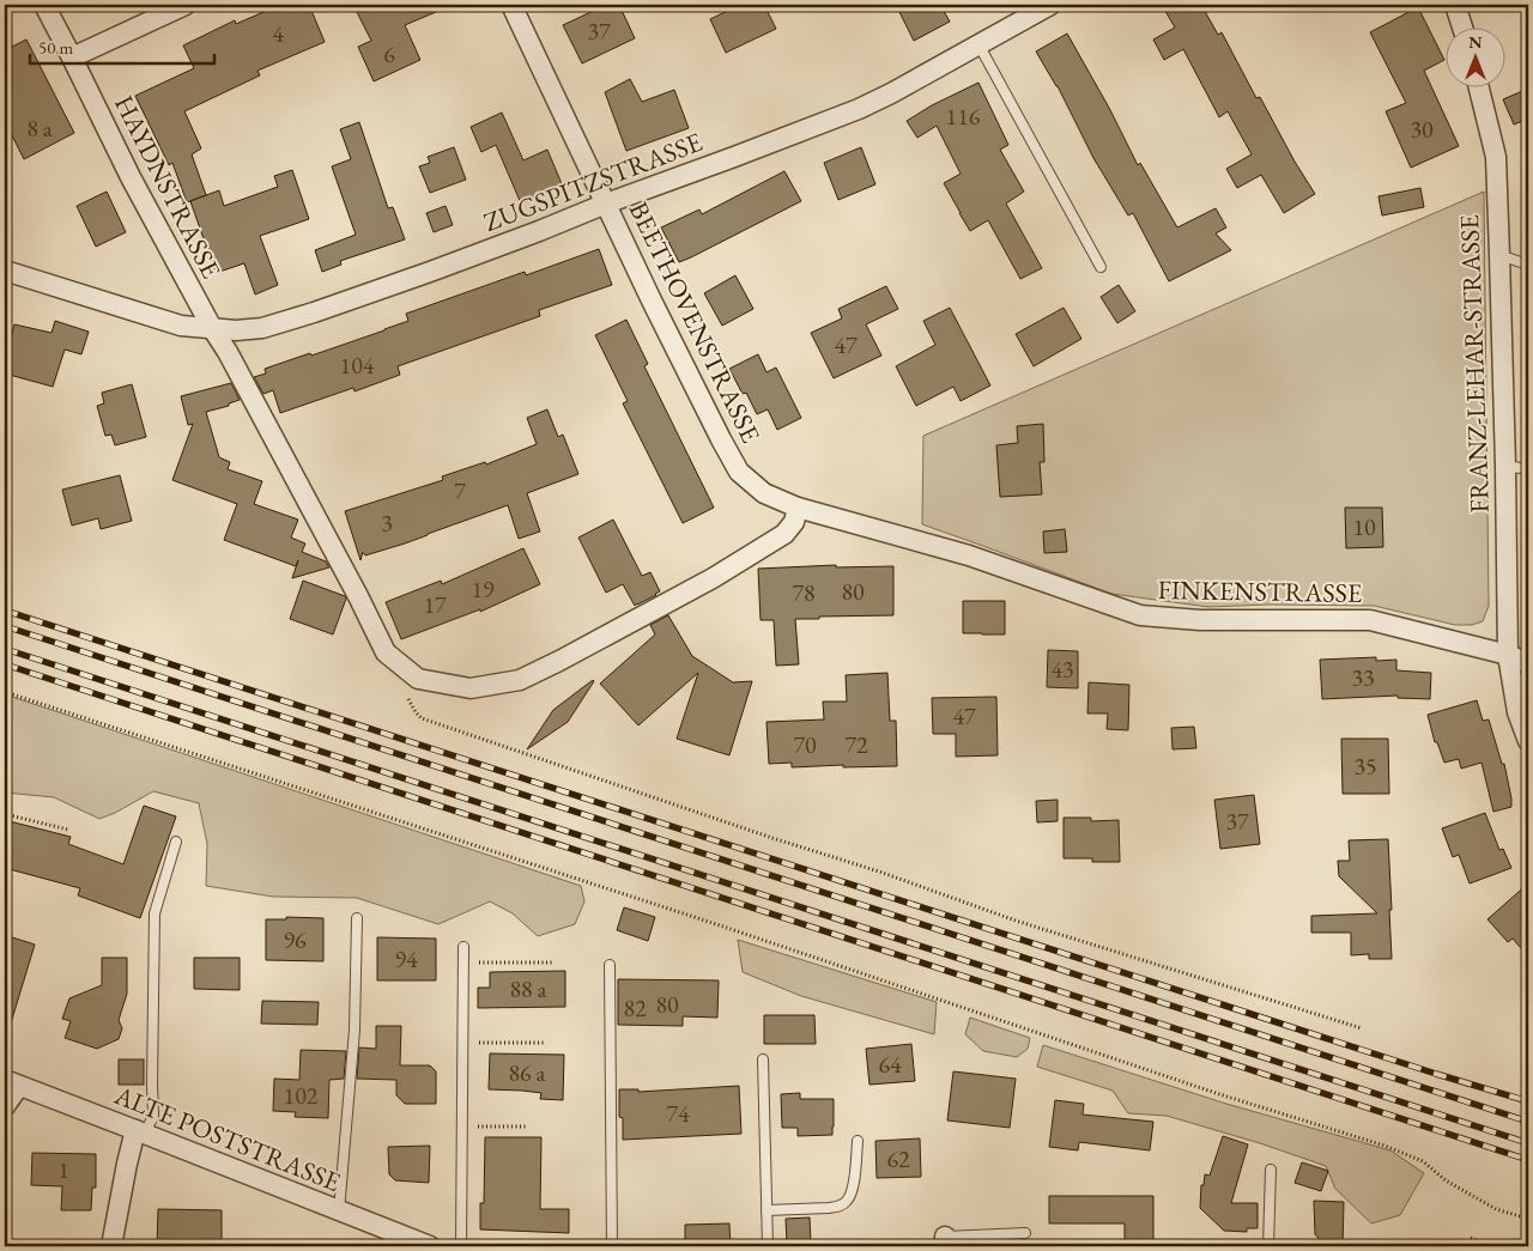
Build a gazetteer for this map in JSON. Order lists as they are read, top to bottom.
{
  "streets": {
    "street": [
      "ZUGSPITZSTRASSE",
      "HAYDNSTRASSE",
      "BEETHOVENSTRASSE",
      "FRANZ-LEHAR-STRASSE",
      "FINKENSTRASSE",
      "ALTE POSTSTRASSE"
    ]
  },
  "crossings": [
    ["ZUGSPITZSTRASSE", "HAYDNSTRASSE"],
    ["ZUGSPITZSTRASSE", "BEETHOVENSTRASSE"],
    ["BEETHOVENSTRASSE", "FINKENSTRASSE"],
    ["FRANZ-LEHAR-STRASSE", "FINKENSTRASSE"]
  ],
  "house_numbers": [
    "37",
    "4",
    "6",
    "116",
    "8 a",
    "30",
    "47",
    "104",
    "7",
    "3",
    "10",
    "19",
    "80",
    "78",
    "17",
    "43",
    "33",
    "47",
    "70",
    "72",
    "35",
    "37",
    "96",
    "94",
    "88 a",
    "80",
    "82",
    "64",
    "86 a",
    "102",
    "74",
    "62",
    "1"
  ],
  "scale_bar": "50 m",
  "north": "top"
}
